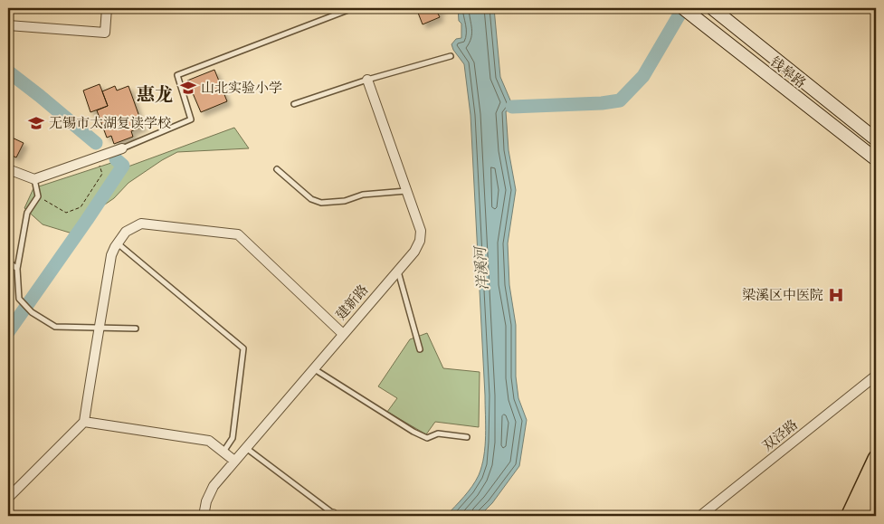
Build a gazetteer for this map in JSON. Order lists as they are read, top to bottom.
{
  "streets": {
    "main road": ["钱皋路"],
    "street": ["建新路", "双泾路"]
  },
  "districts": ["惠龙"],
  "water": ["洋溪河"],
  "places": {
    "school or university": ["山北实验小学", "无锡市太湖复读学校"],
    "hospital": ["梁溪区中医院"]
  }
}
